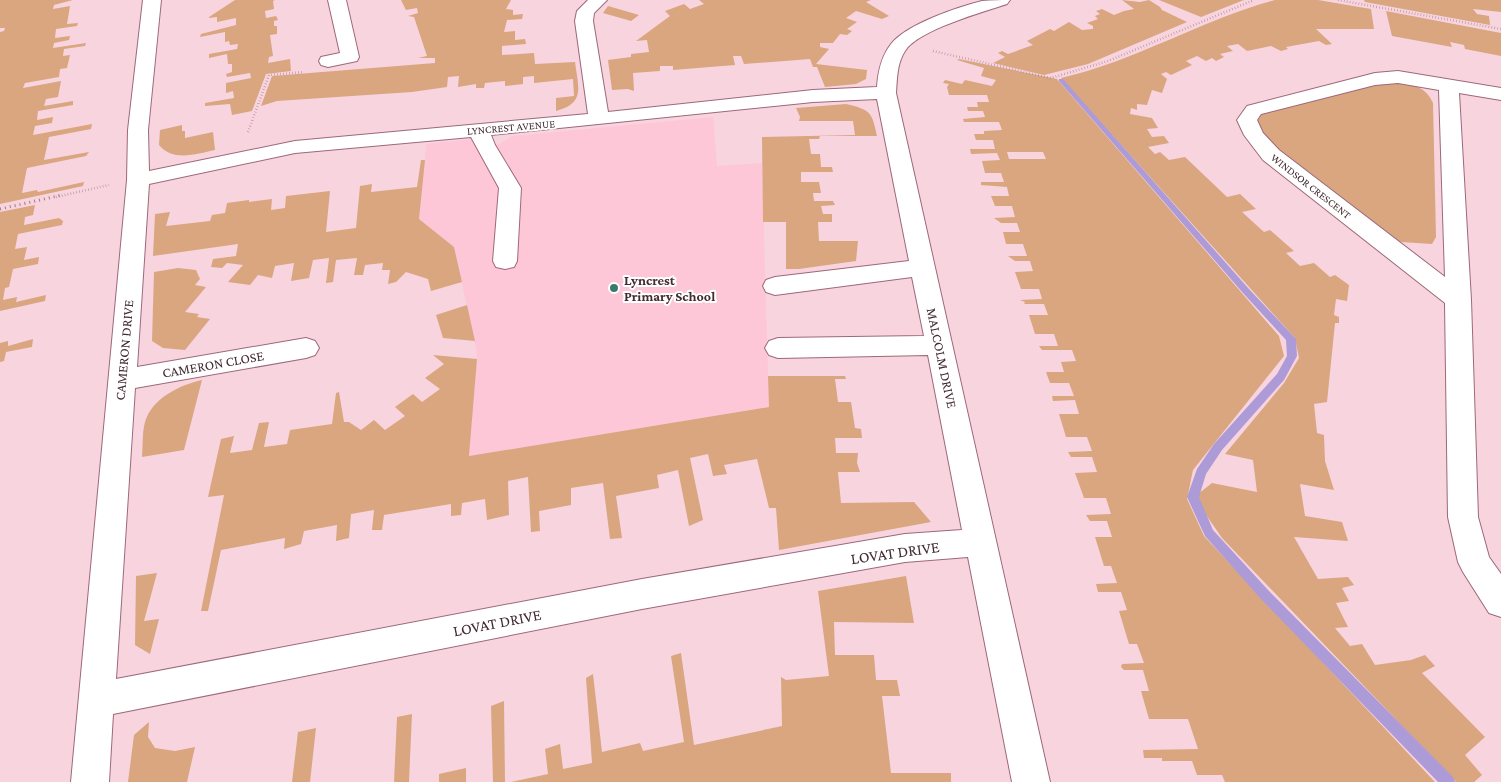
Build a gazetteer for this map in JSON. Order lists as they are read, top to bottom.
{
  "streets": {
    "street": [
      "LYNCREST AVENUE",
      "WINDSOR CRESCENT",
      "CAMERON DRIVE",
      "MALCOLM DRIVE",
      "CAMERON CLOSE",
      "LOVAT DRIVE"
    ]
  },
  "crossings": [
    ["LYNCREST AVENUE", "CAMERON DRIVE"],
    ["LYNCREST AVENUE", "MALCOLM DRIVE"],
    ["CAMERON DRIVE", "CAMERON CLOSE"],
    ["CAMERON DRIVE", "LOVAT DRIVE"],
    ["MALCOLM DRIVE", "LOVAT DRIVE"]
  ],
  "places": ["Lyncrest Primary School"]
}
